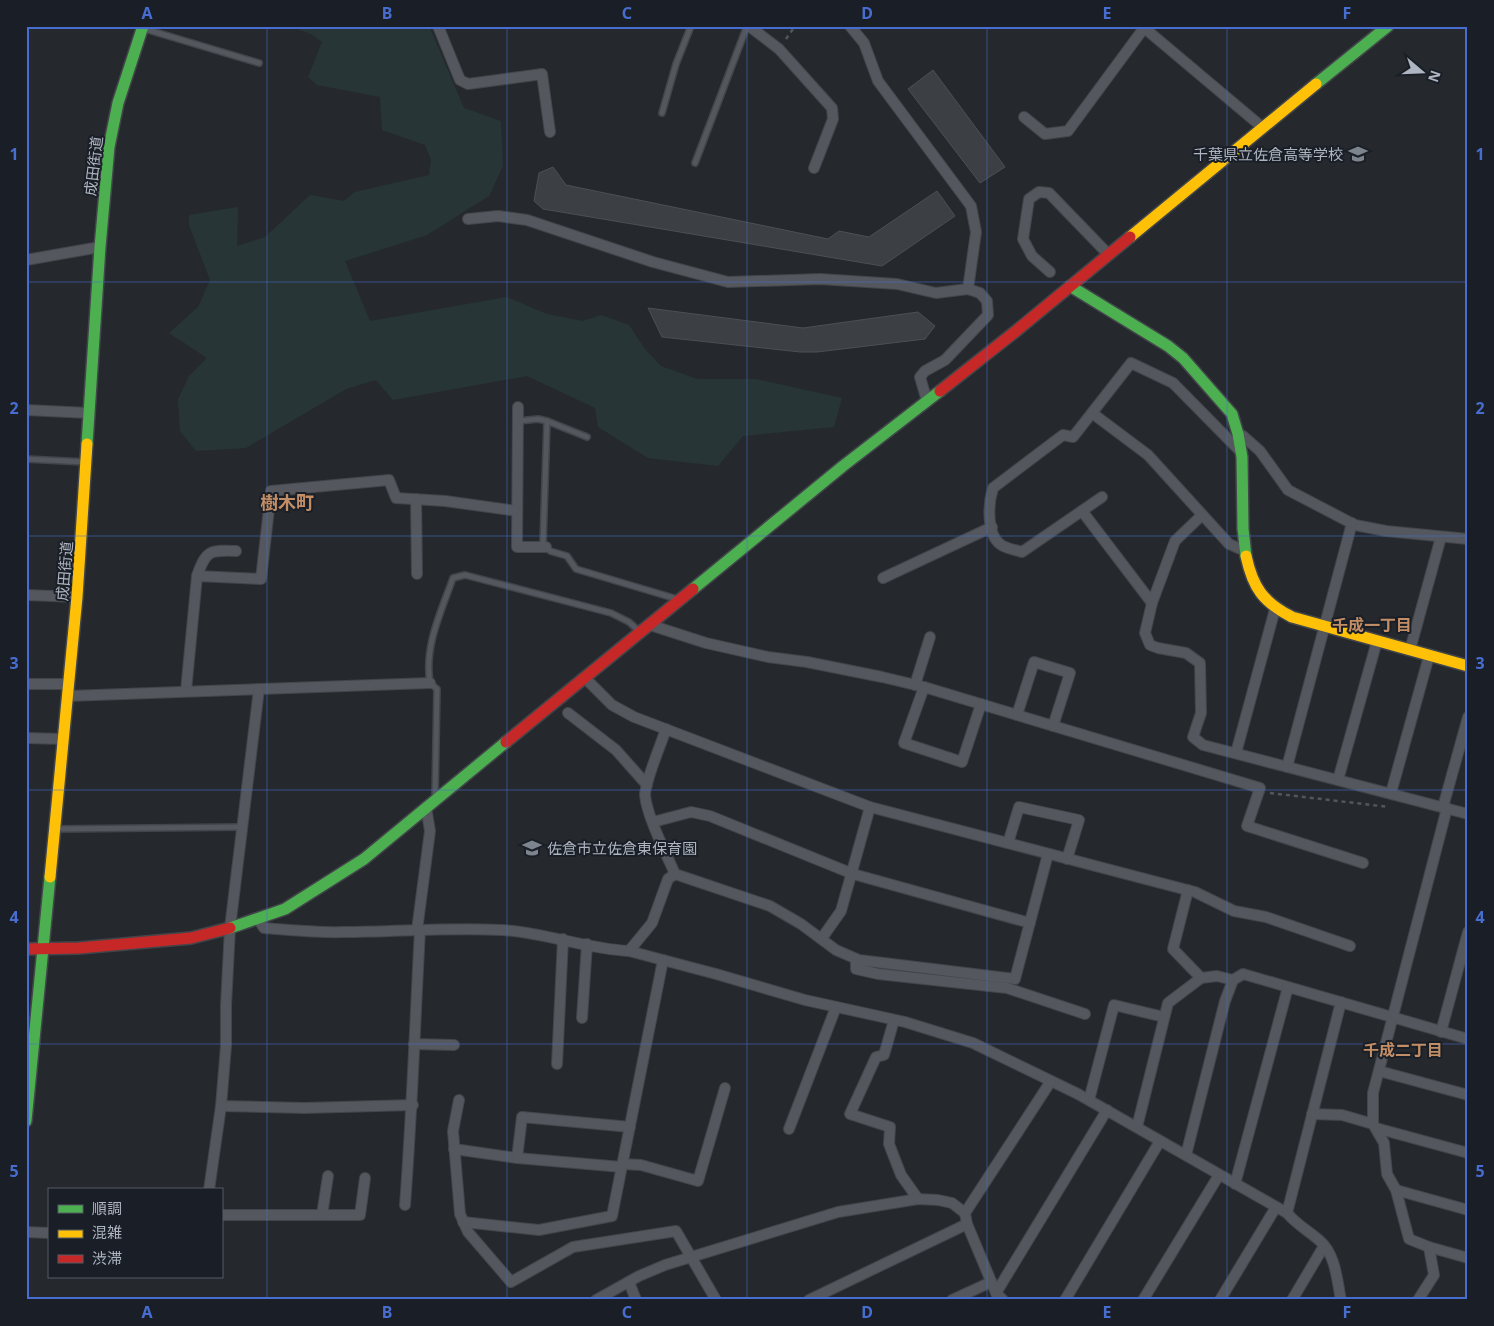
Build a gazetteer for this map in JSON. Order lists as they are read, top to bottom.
{
  "streets": {
    "street": ["成田街道"]
  },
  "districts": ["樹木町", "千成一丁目", "千成二丁目"],
  "places": {
    "school or university": ["千葉県立佐倉高等学校", "佐倉市立佐倉東保育園"]
  },
  "legend": ["順調", "混雑", "渋滞"],
  "north": "right",
  "grid": {
    "columns": [
      "A",
      "B",
      "C",
      "D",
      "E",
      "F"
    ],
    "rows": [
      "1",
      "2",
      "3",
      "4",
      "5"
    ]
  }
}
